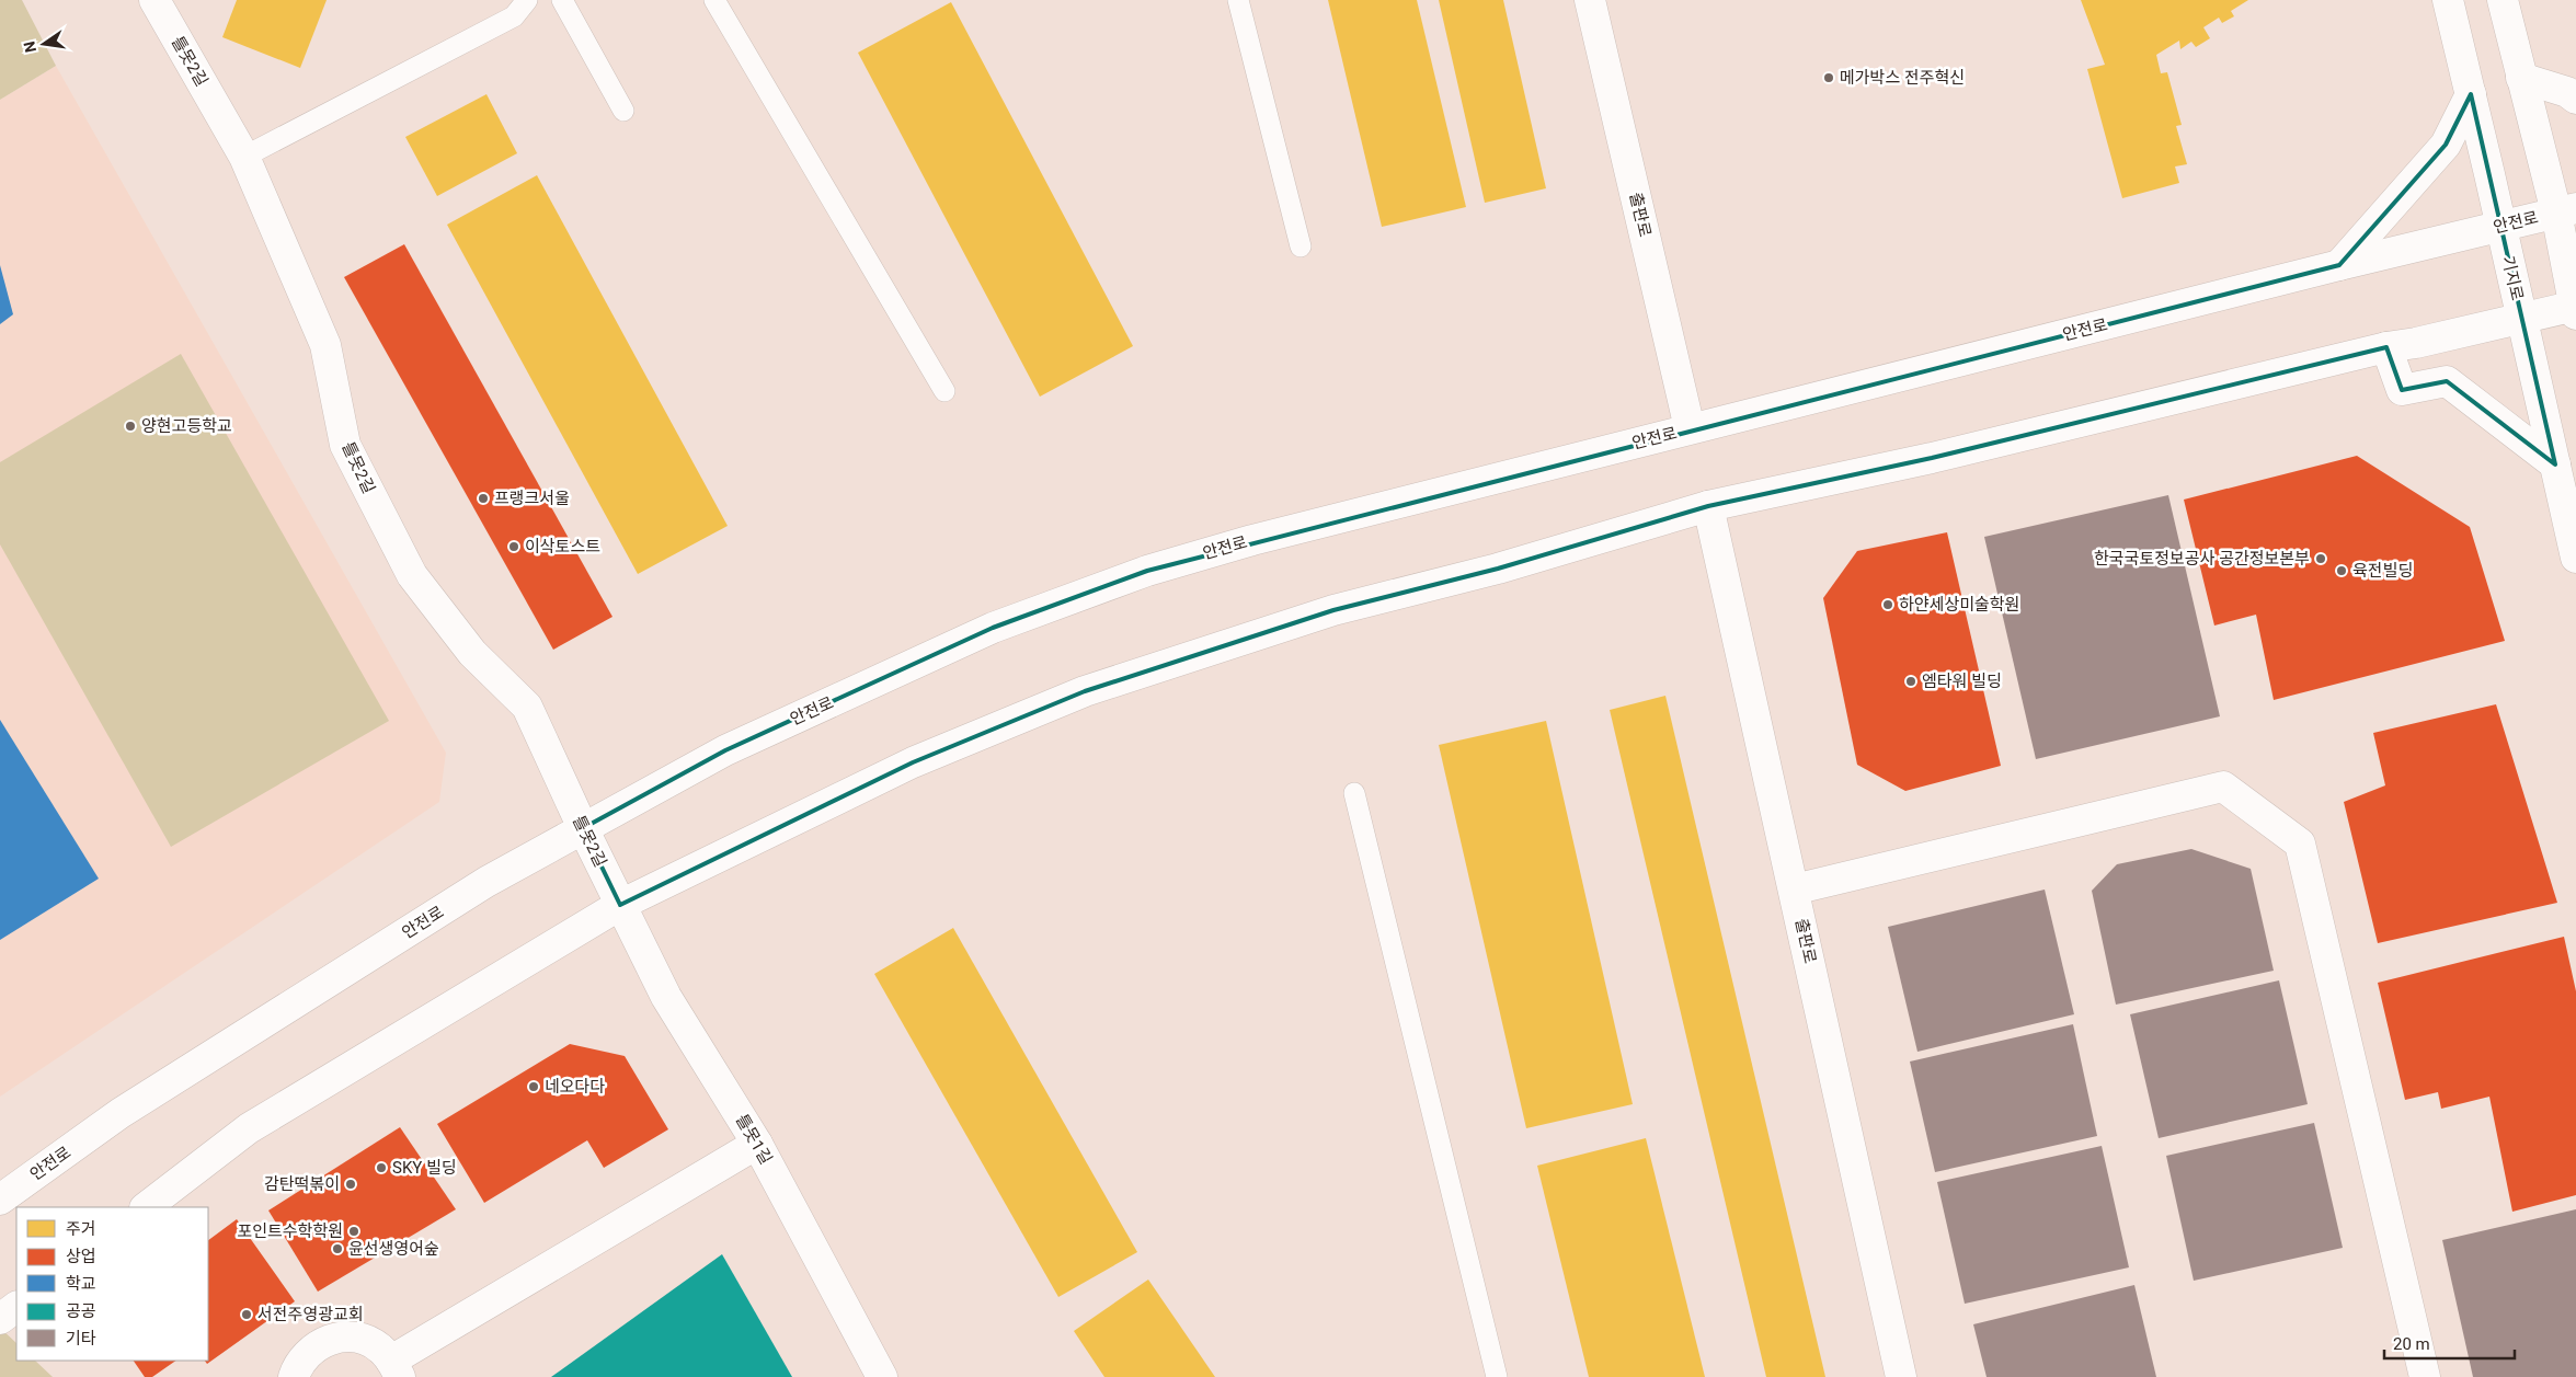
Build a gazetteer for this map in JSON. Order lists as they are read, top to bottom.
{
  "streets": {
    "street": [
      "틀못2길",
      "출판로",
      "안전로",
      "기지로",
      "틀못1길"
    ]
  },
  "crossings": [
    ["틀못2길", "안전로"],
    ["틀못2길", "틀못1길"],
    ["출판로", "안전로"],
    ["안전로", "기지로"]
  ],
  "places": [
    "메가박스 전주혁신",
    "양현고등학교",
    "프랭크서울",
    "이삭토스트",
    "한국국토정보공사 공간정보본부",
    "육전빌딩",
    "하얀세상미술학원",
    "엠타워 빌딩",
    "네오다다",
    "SKY 빌딩",
    "감탄떡볶이",
    "포인트수학학원",
    "윤선생영어숲",
    "서전주영광교회"
  ],
  "legend": [
    "주거",
    "상업",
    "학교",
    "공공",
    "기타"
  ],
  "scale_bar": "20 m",
  "north": "left"
}
